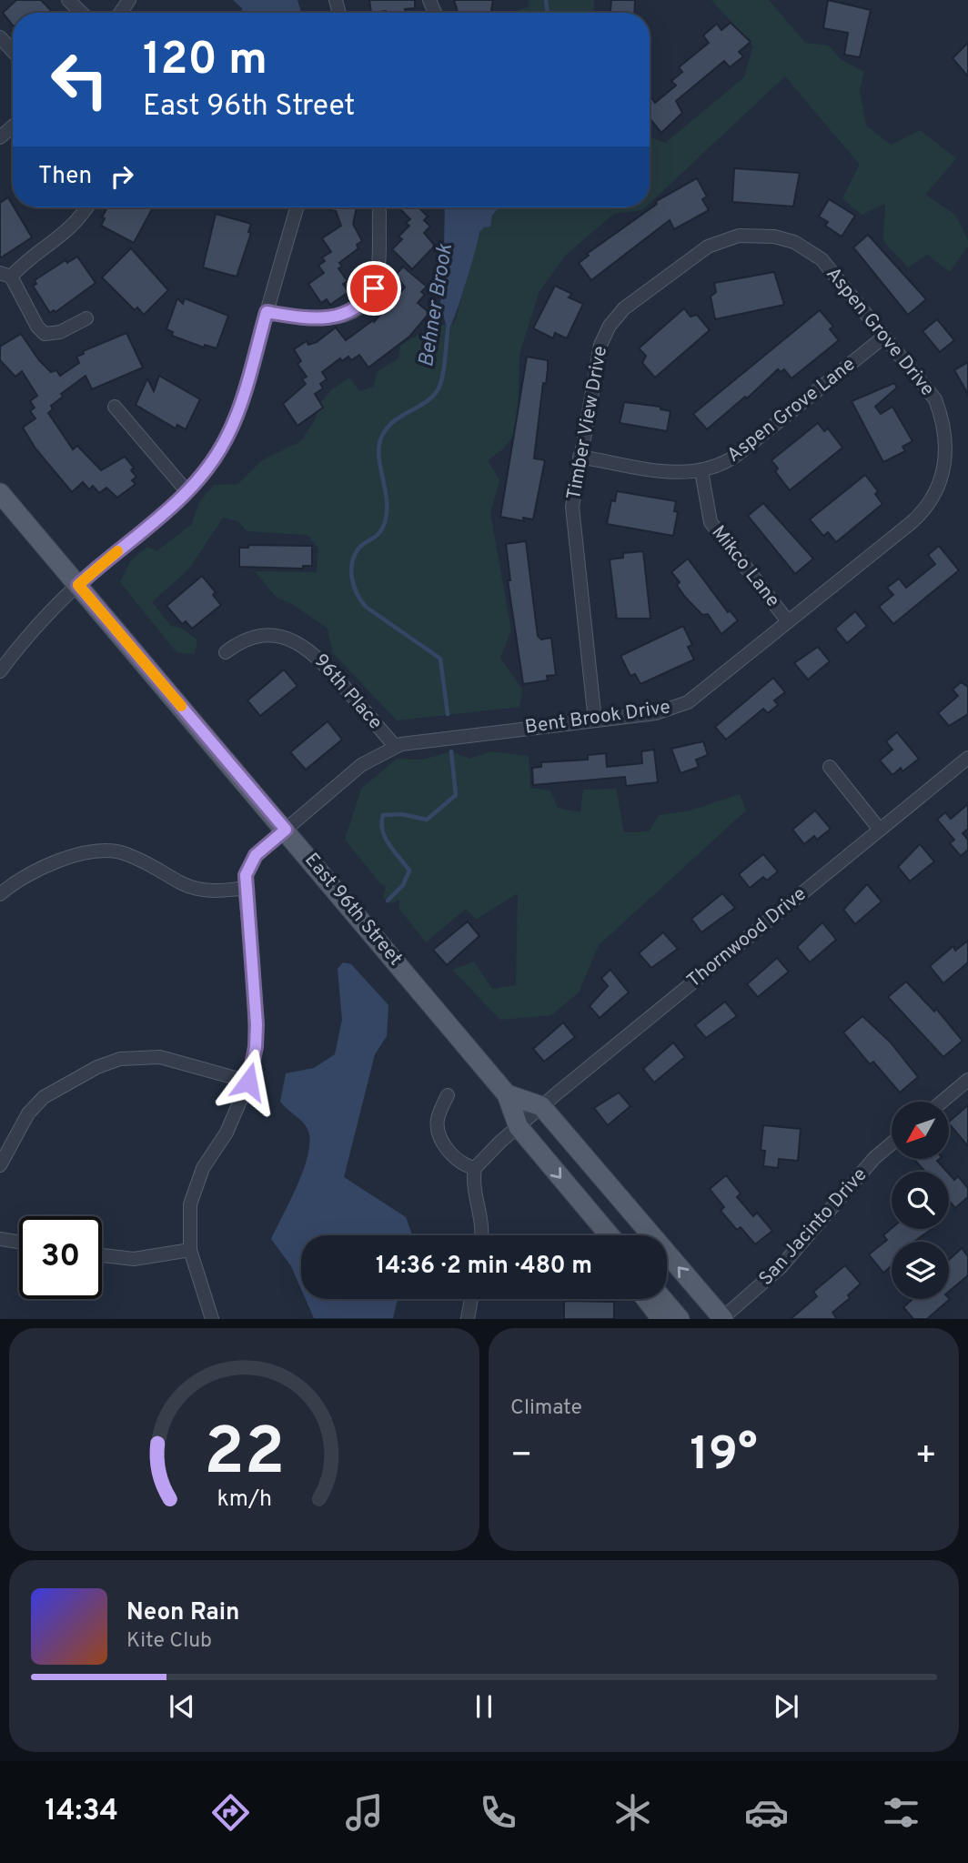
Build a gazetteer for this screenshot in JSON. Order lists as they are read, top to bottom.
{
  "streets": {
    "main road": ["East 96th Street"],
    "street": [
      "Aspen Grove Drive",
      "Aspen Grove Lane",
      "Timber View Drive",
      "Mikco Lane",
      "96th Place",
      "Bent Brook Drive",
      "Thornwood Drive",
      "San Jacinto Drive"
    ]
  },
  "crossings": [
    ["Aspen Grove Drive", "Aspen Grove Lane"],
    ["Aspen Grove Drive", "Timber View Drive"],
    ["Aspen Grove Drive", "Bent Brook Drive"],
    ["Aspen Grove Lane", "Timber View Drive"],
    ["Aspen Grove Lane", "Mikco Lane"],
    ["Timber View Drive", "Bent Brook Drive"],
    ["Mikco Lane", "Bent Brook Drive"],
    ["96th Place", "Bent Brook Drive"],
    ["Bent Brook Drive", "East 96th Street"],
    ["East 96th Street", "Thornwood Drive"],
    ["East 96th Street", "San Jacinto Drive"]
  ],
  "water": ["Behner Brook"],
  "north": "bottom left",
  "page": {
    "turn": ["120 m", "East 96th Street"],
    "then": "Then",
    "limit": "30",
    "trip": "14:36 · 2 min · 480 m",
    "tile": "Climate",
    "heat": ["−", "19°", "+"],
    "song": ["Neon Rain", "Kite Club"],
    "tabs": "14:34",
    "gauge": ["22", "km/h"]
  }
}
